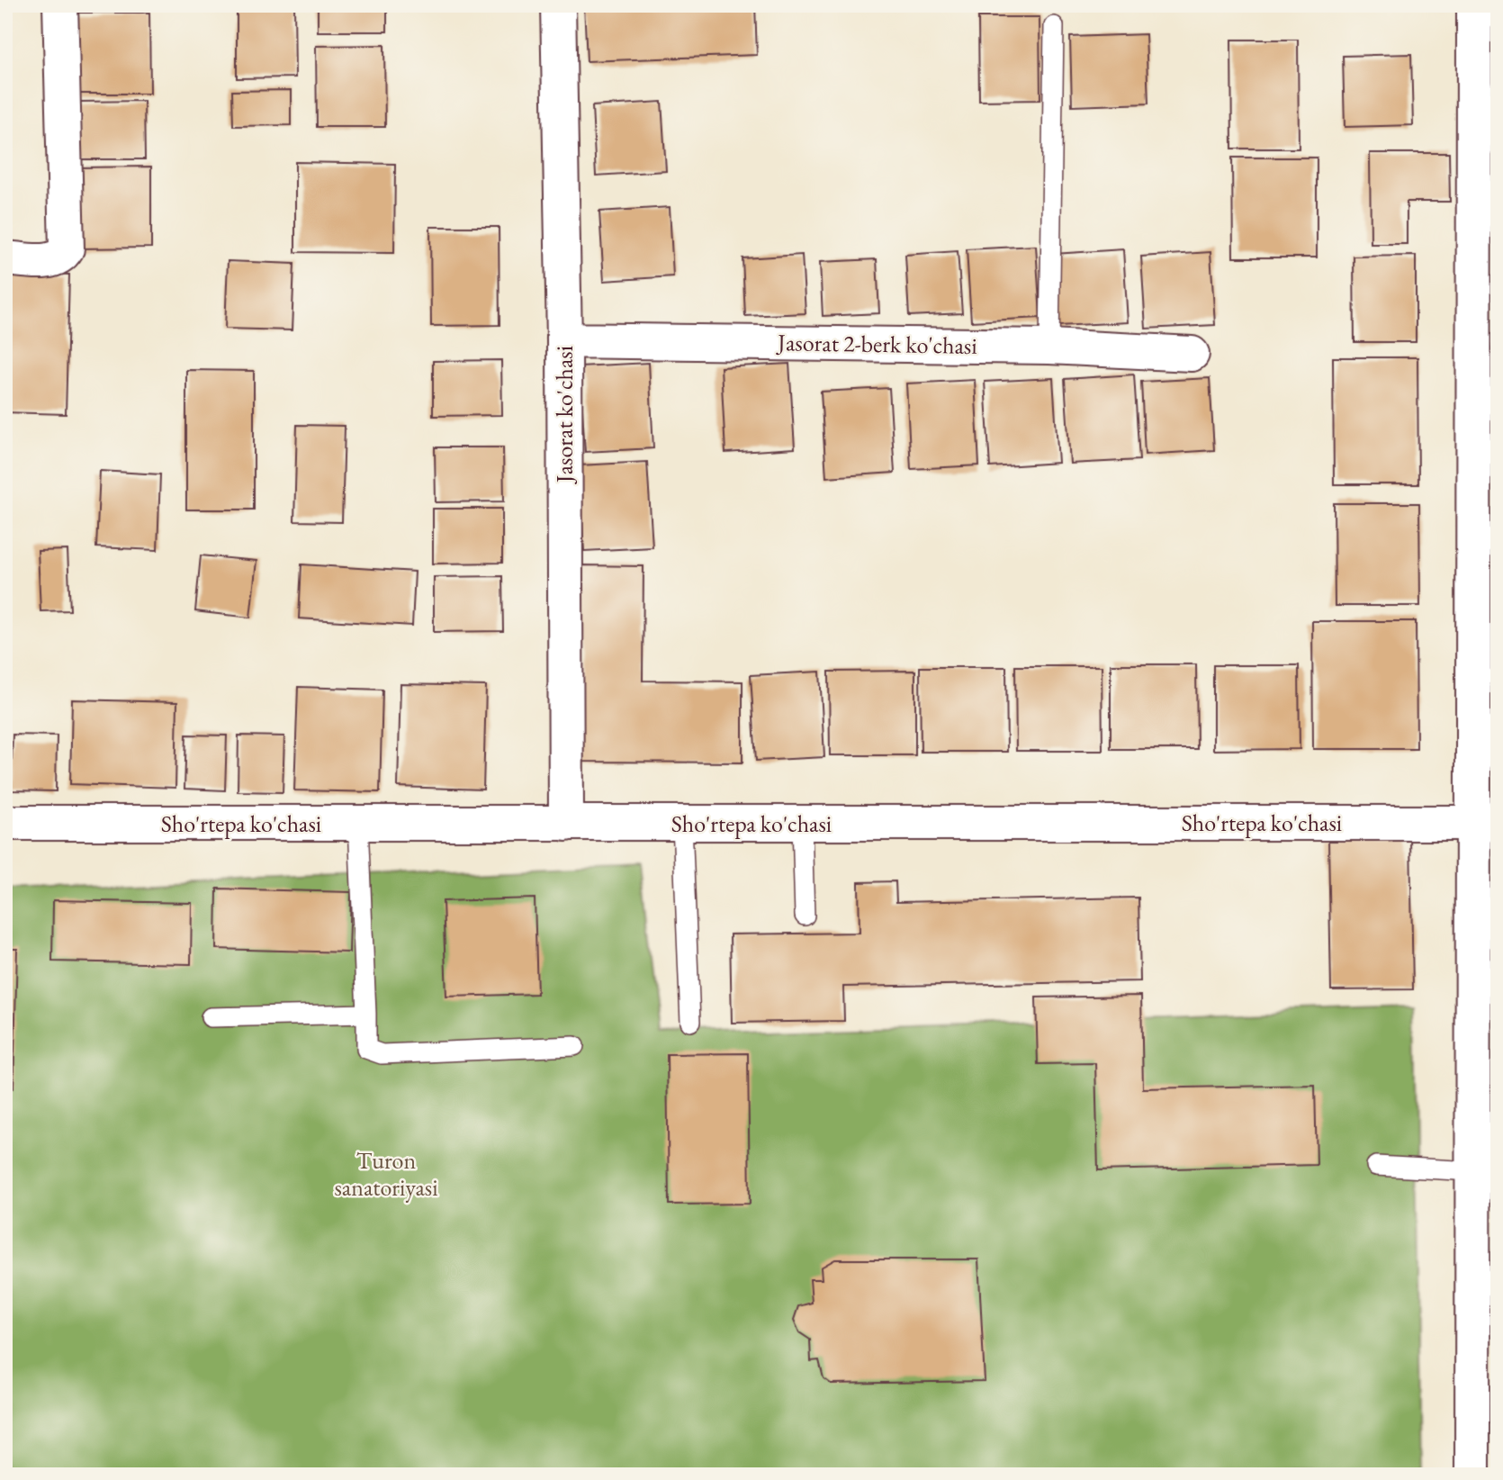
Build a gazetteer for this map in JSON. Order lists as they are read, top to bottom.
{
  "streets": {
    "street": ["Jasorat 2-berk ko'chasi", "Jasorat ko'chasi", "Sho'rtepa ko'chasi"]
  },
  "crossings": [
    ["Jasorat 2-berk ko'chasi", "Jasorat ko'chasi"],
    ["Jasorat ko'chasi", "Sho'rtepa ko'chasi"]
  ],
  "parks": ["Turon sanatoriyasi"]
}
